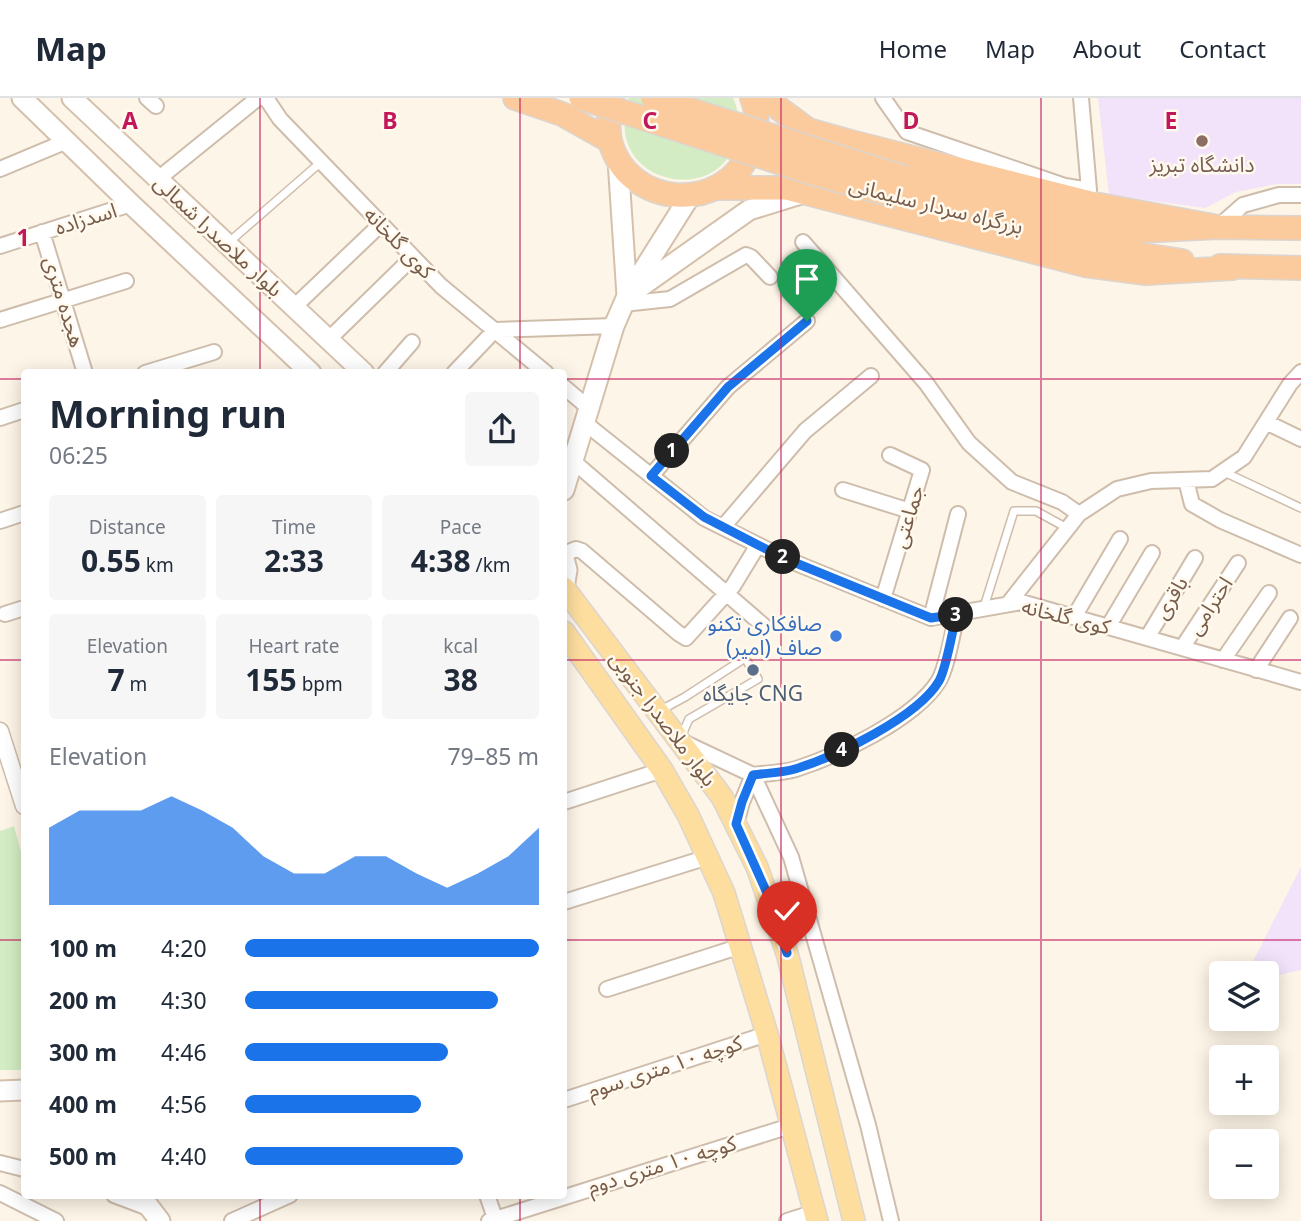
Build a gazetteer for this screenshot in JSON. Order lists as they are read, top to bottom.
{
  "streets": {
    "highway": ["بزرگراه سردار سلیمانی"],
    "main road": ["بلوار ملاصدرا شمالی", "بلوار ملاصدرا جنوبی"],
    "street": [
      "اسدزاده",
      "کوی گلخانه",
      "هجده متری",
      "جماعتی",
      "باقری",
      "احترامی",
      "کوچه ۱۰ متری سوم",
      "کوچه ۱۰ متری دوم"
    ]
  },
  "crossings": [
    ["اسدزاده", "بلوار ملاصدرا شمالی"],
    ["اسدزاده", "هجده متری"],
    ["کوی گلخانه", "باقری"],
    ["کوی گلخانه", "احترامی"],
    ["بلوار ملاصدرا جنوبی", "کوچه ۱۰ متری سوم"],
    ["بلوار ملاصدرا جنوبی", "کوچه ۱۰ متری دوم"]
  ],
  "places": ["دانشگاه تبریز", "صافکاری تکنو صاف (امیر)", "جایگاه CNG"],
  "page": {
    "header": "Map",
    "nav": [
      "Home",
      "Map",
      "About",
      "Contact"
    ],
    "heading": ["Morning run", "06:25"],
    "pins": [
      "1",
      "2",
      "3",
      "4"
    ],
    "stats": [
      ["Distance", "0.55 km"],
      ["Time", "2:33"],
      ["Pace", "4:38 /km"],
      ["Elevation", "7 m"],
      ["Heart rate", "155 bpm"],
      ["kcal", "38"]
    ],
    "chart": ["Elevation", "79–85 m"],
    "list": [
      {
        "name": "100 m",
        "note": "4:20"
      },
      {
        "name": "200 m",
        "note": "4:30"
      },
      {
        "name": "300 m",
        "note": "4:46"
      },
      {
        "name": "400 m",
        "note": "4:56"
      },
      {
        "name": "500 m",
        "note": "4:40"
      }
    ],
    "map_buttons": ["+", "−"]
  },
  "grid": {
    "columns": [
      "A",
      "B",
      "C",
      "D",
      "E"
    ],
    "rows": ["1"]
  }
}
